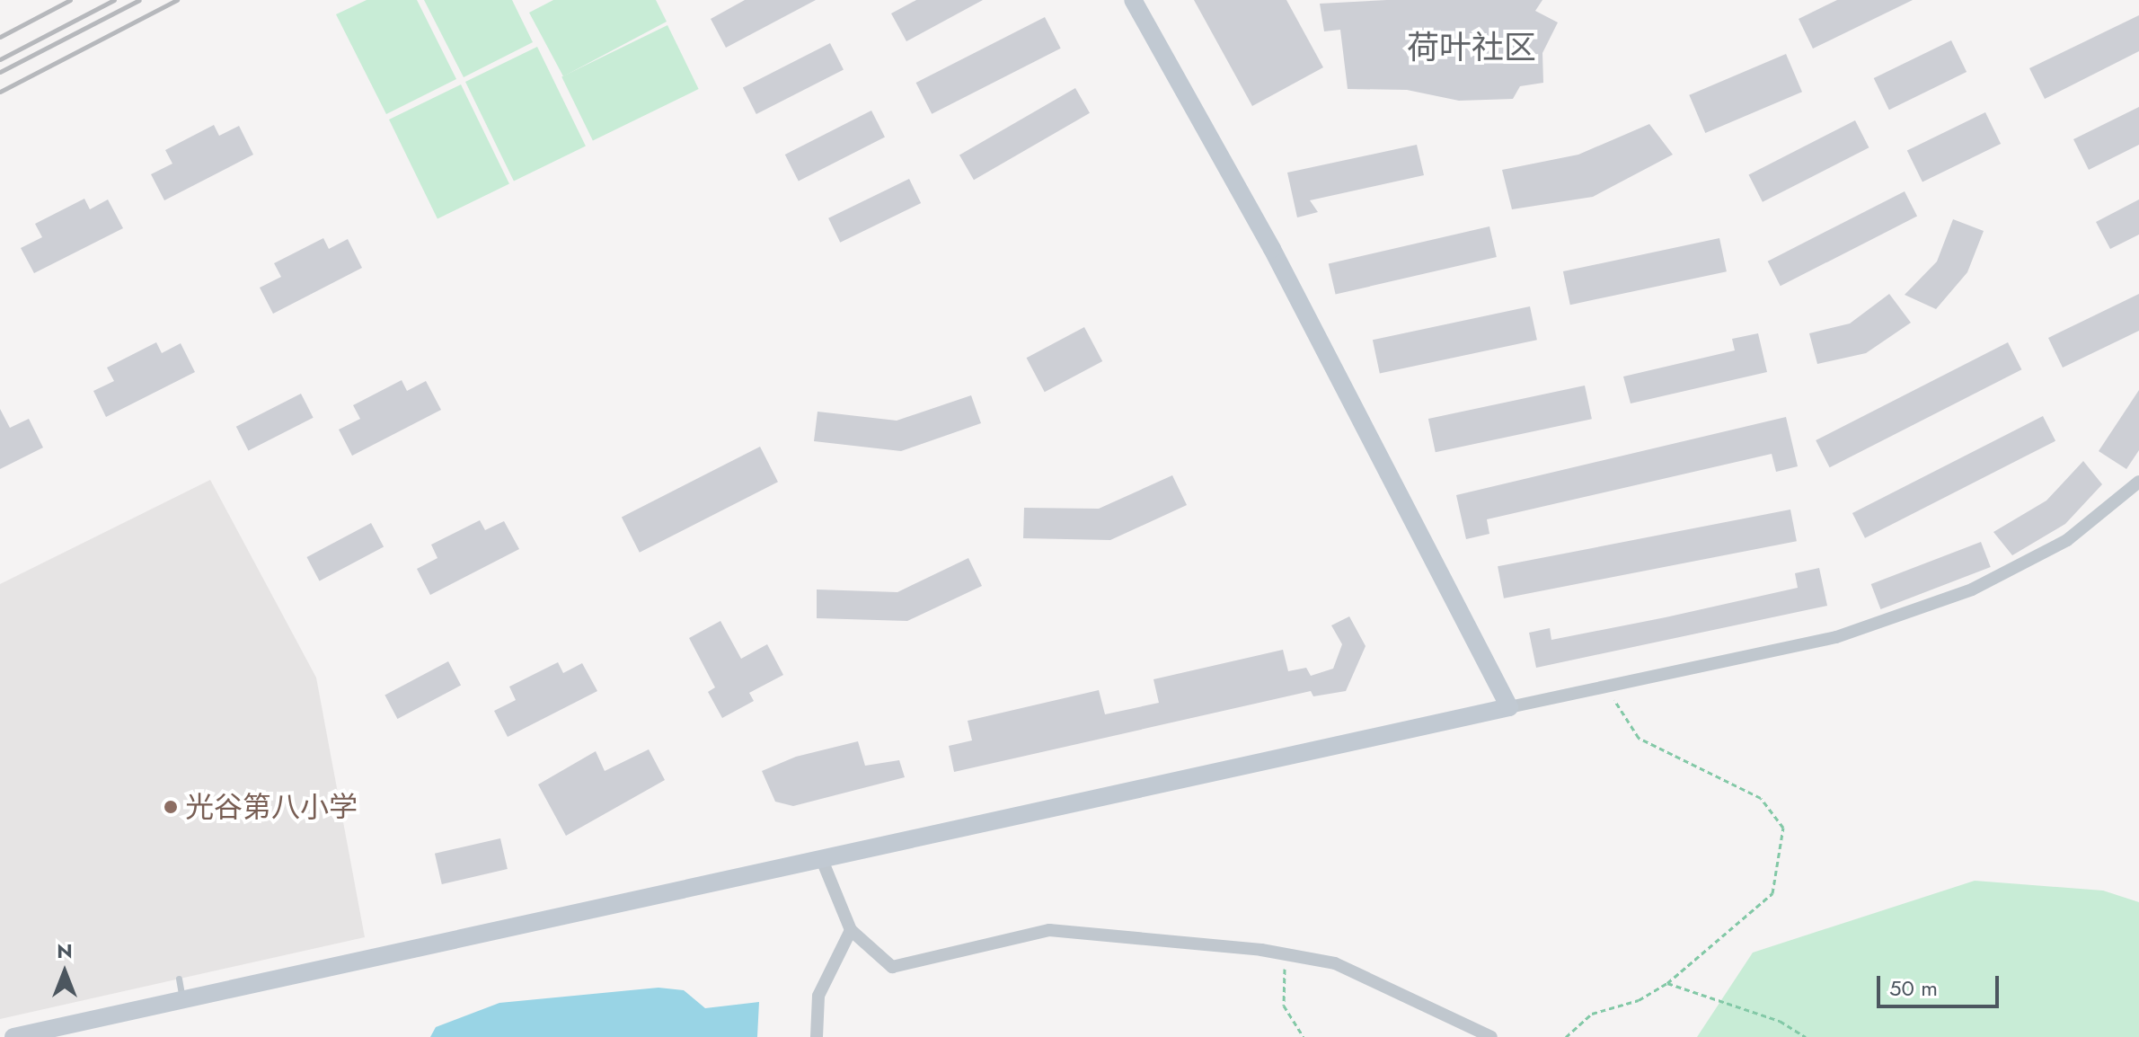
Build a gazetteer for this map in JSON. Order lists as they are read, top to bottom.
{
  "districts": ["荷叶社区"],
  "places": ["光谷第八小学"],
  "scale_bar": "50 m",
  "north": "top"
}
